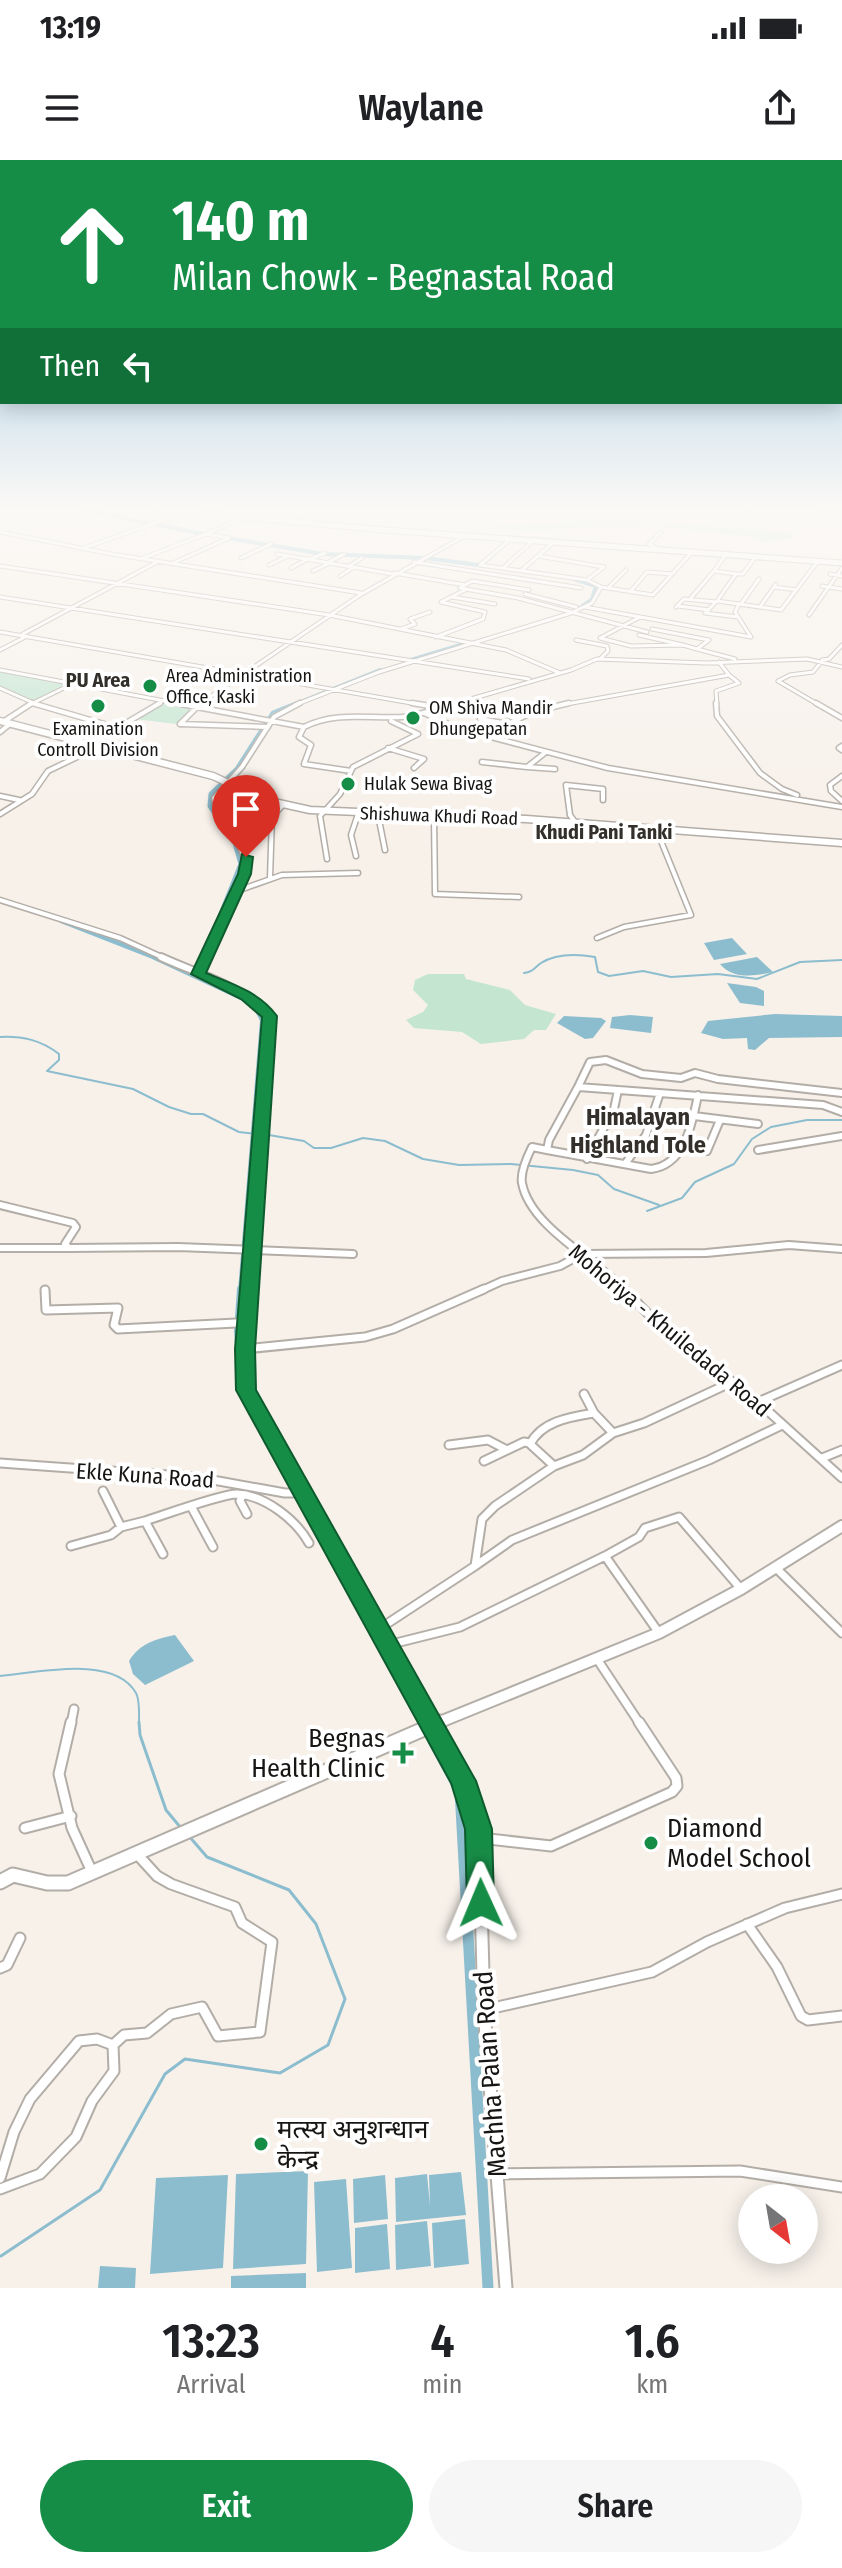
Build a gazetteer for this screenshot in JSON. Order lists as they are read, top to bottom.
{
  "streets": {
    "main road": ["Shishuwa Khudi Road"],
    "street": ["Mohoriya - Khuiledada Road", "Ekle Kuna Road", "Machha Palan Road"]
  },
  "districts": ["PU Area", "Khudi Pani Tanki", "Himalayan Highland Tole"],
  "places": {
    "other": [
      "Area Administration Office, Kaski",
      "Examination Controll Division",
      "OM Shiva Mandir Dhungepatan",
      "Hulak Sewa Bivag",
      "Diamond Model School",
      "मत्स्य अनुशन्धान केन्द्र"
    ],
    "health": ["Begnas Health Clinic"]
  },
  "north": "bottom right",
  "page": {
    "status": "13:19",
    "header": "Waylane",
    "turn": ["140 m", "Milan Chowk - Begnastal Road"],
    "then": "Then",
    "eta": [
      "13:23",
      "Arrival",
      "4",
      "min",
      "1.6",
      "km"
    ],
    "buttons": ["Exit", "Share"]
  }
}
